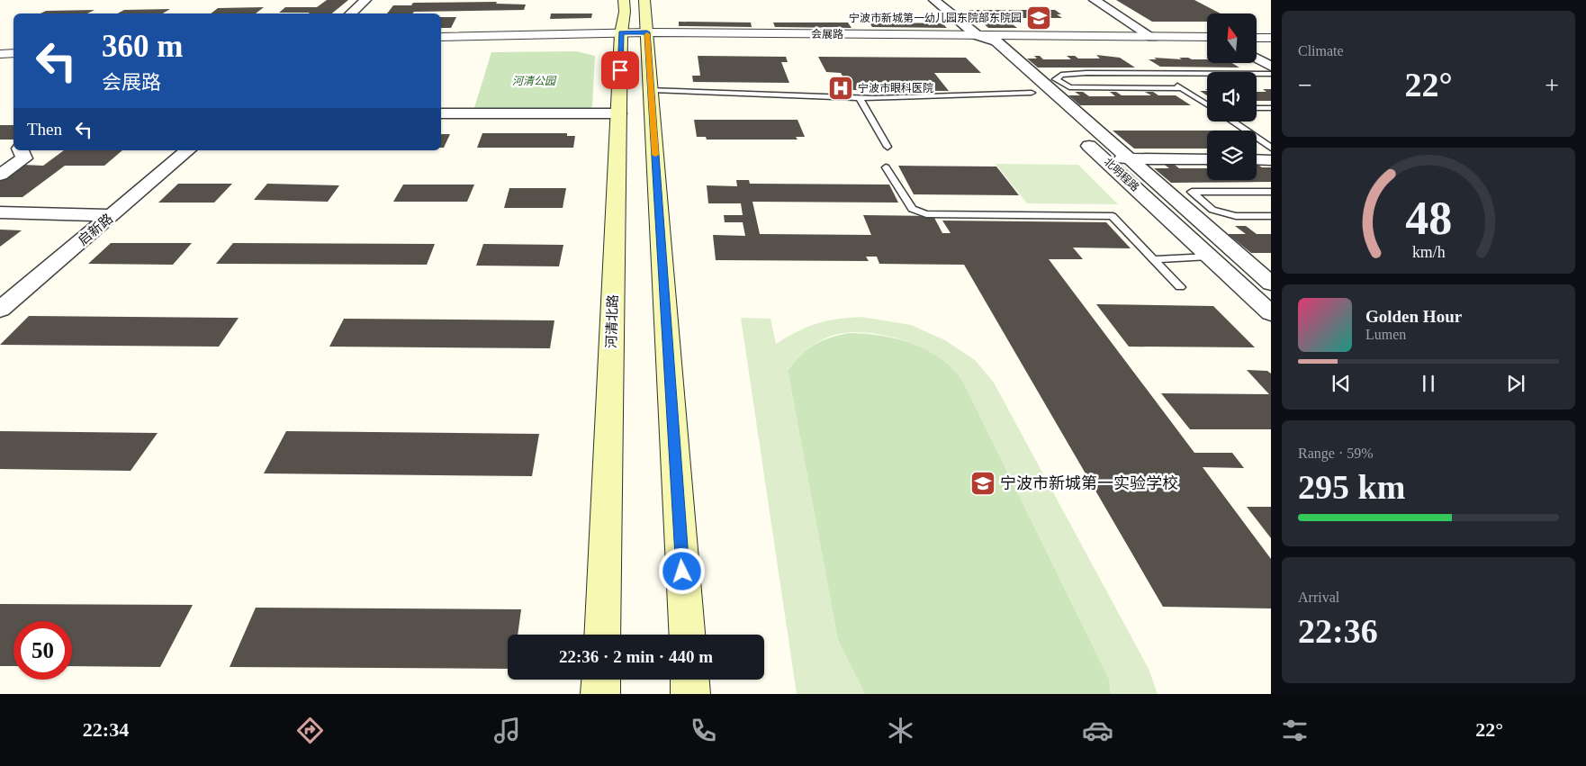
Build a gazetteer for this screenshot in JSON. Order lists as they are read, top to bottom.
{
  "streets": {
    "main road": ["河清北路"],
    "street": ["会展路", "北明程路", "启新路"]
  },
  "crossings": [
    ["会展路", "北明程路"],
    ["会展路", "河清北路"]
  ],
  "parks": ["河清公园"],
  "places": {
    "school or university": ["宁波市新城第一幼儿园东院部东院园", "宁波市新城第一实验学校"],
    "hospital": ["宁波市眼科医院"]
  },
  "north": "top",
  "page": {
    "tile": [
      "Climate",
      ["Range · 59%", "295 km"],
      ["Arrival", "22:36"]
    ],
    "turn": ["360 m", "会展路"],
    "heat": ["−", "22°", "+"],
    "then": "Then",
    "song": ["Golden Hour", "Lumen"],
    "limit": "50",
    "trip": "22:36 · 2 min · 440 m",
    "tabs": ["22:34", "22°"],
    "gauge": ["48", "km/h"]
  }
}
